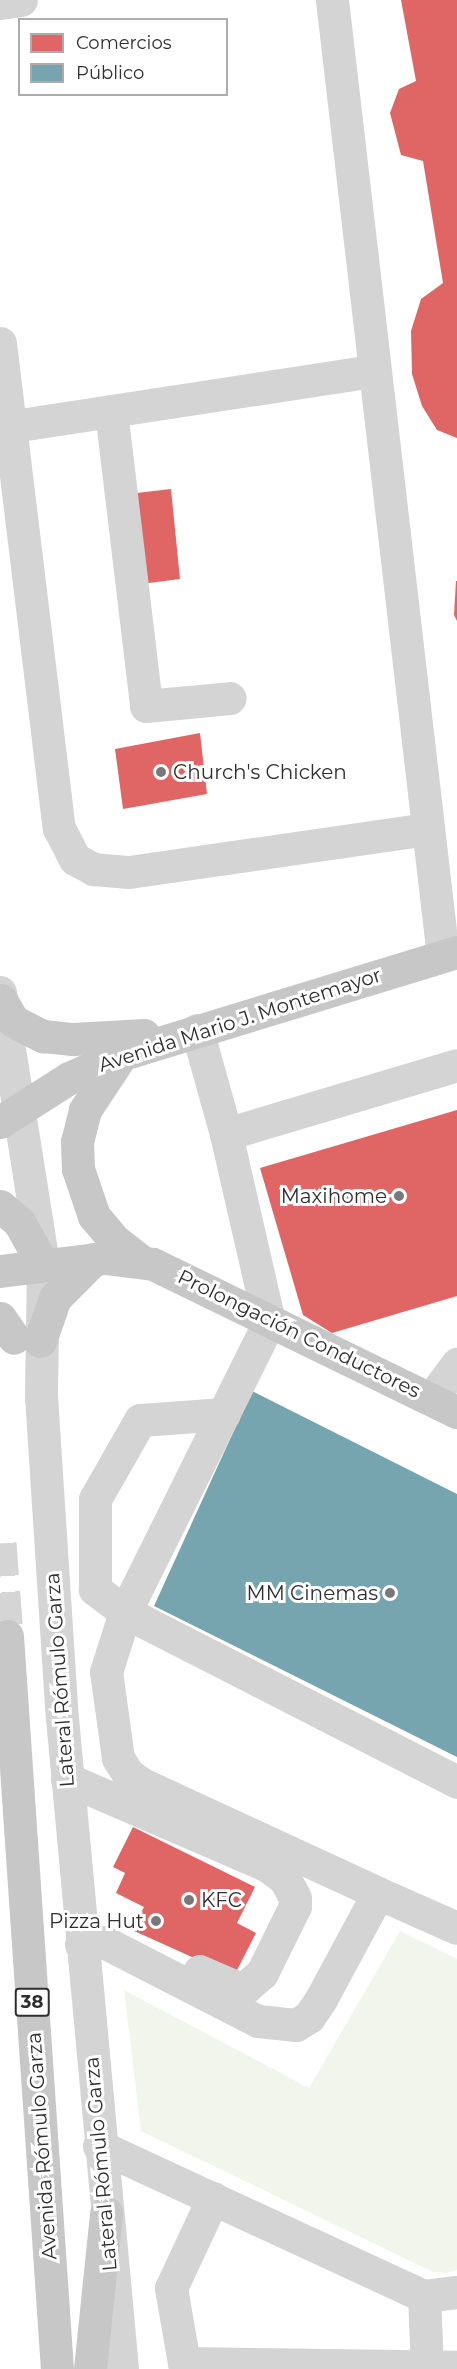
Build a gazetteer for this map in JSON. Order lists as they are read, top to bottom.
{
  "streets": {
    "main road": [
      "Avenida Mario J. Montemayor",
      "Prolongación Conductores",
      "38",
      "Avenida Rómulo Garza"
    ],
    "street": ["Lateral Rómulo Garza"]
  },
  "crossings": [
    ["Avenida Mario J. Montemayor", "Lateral Rómulo Garza"]
  ],
  "places": [
    "Church's Chicken",
    "Maxihome",
    "MM Cinemas",
    "KFC",
    "Pizza Hut"
  ],
  "legend": ["Comercios", "Público"]
}
